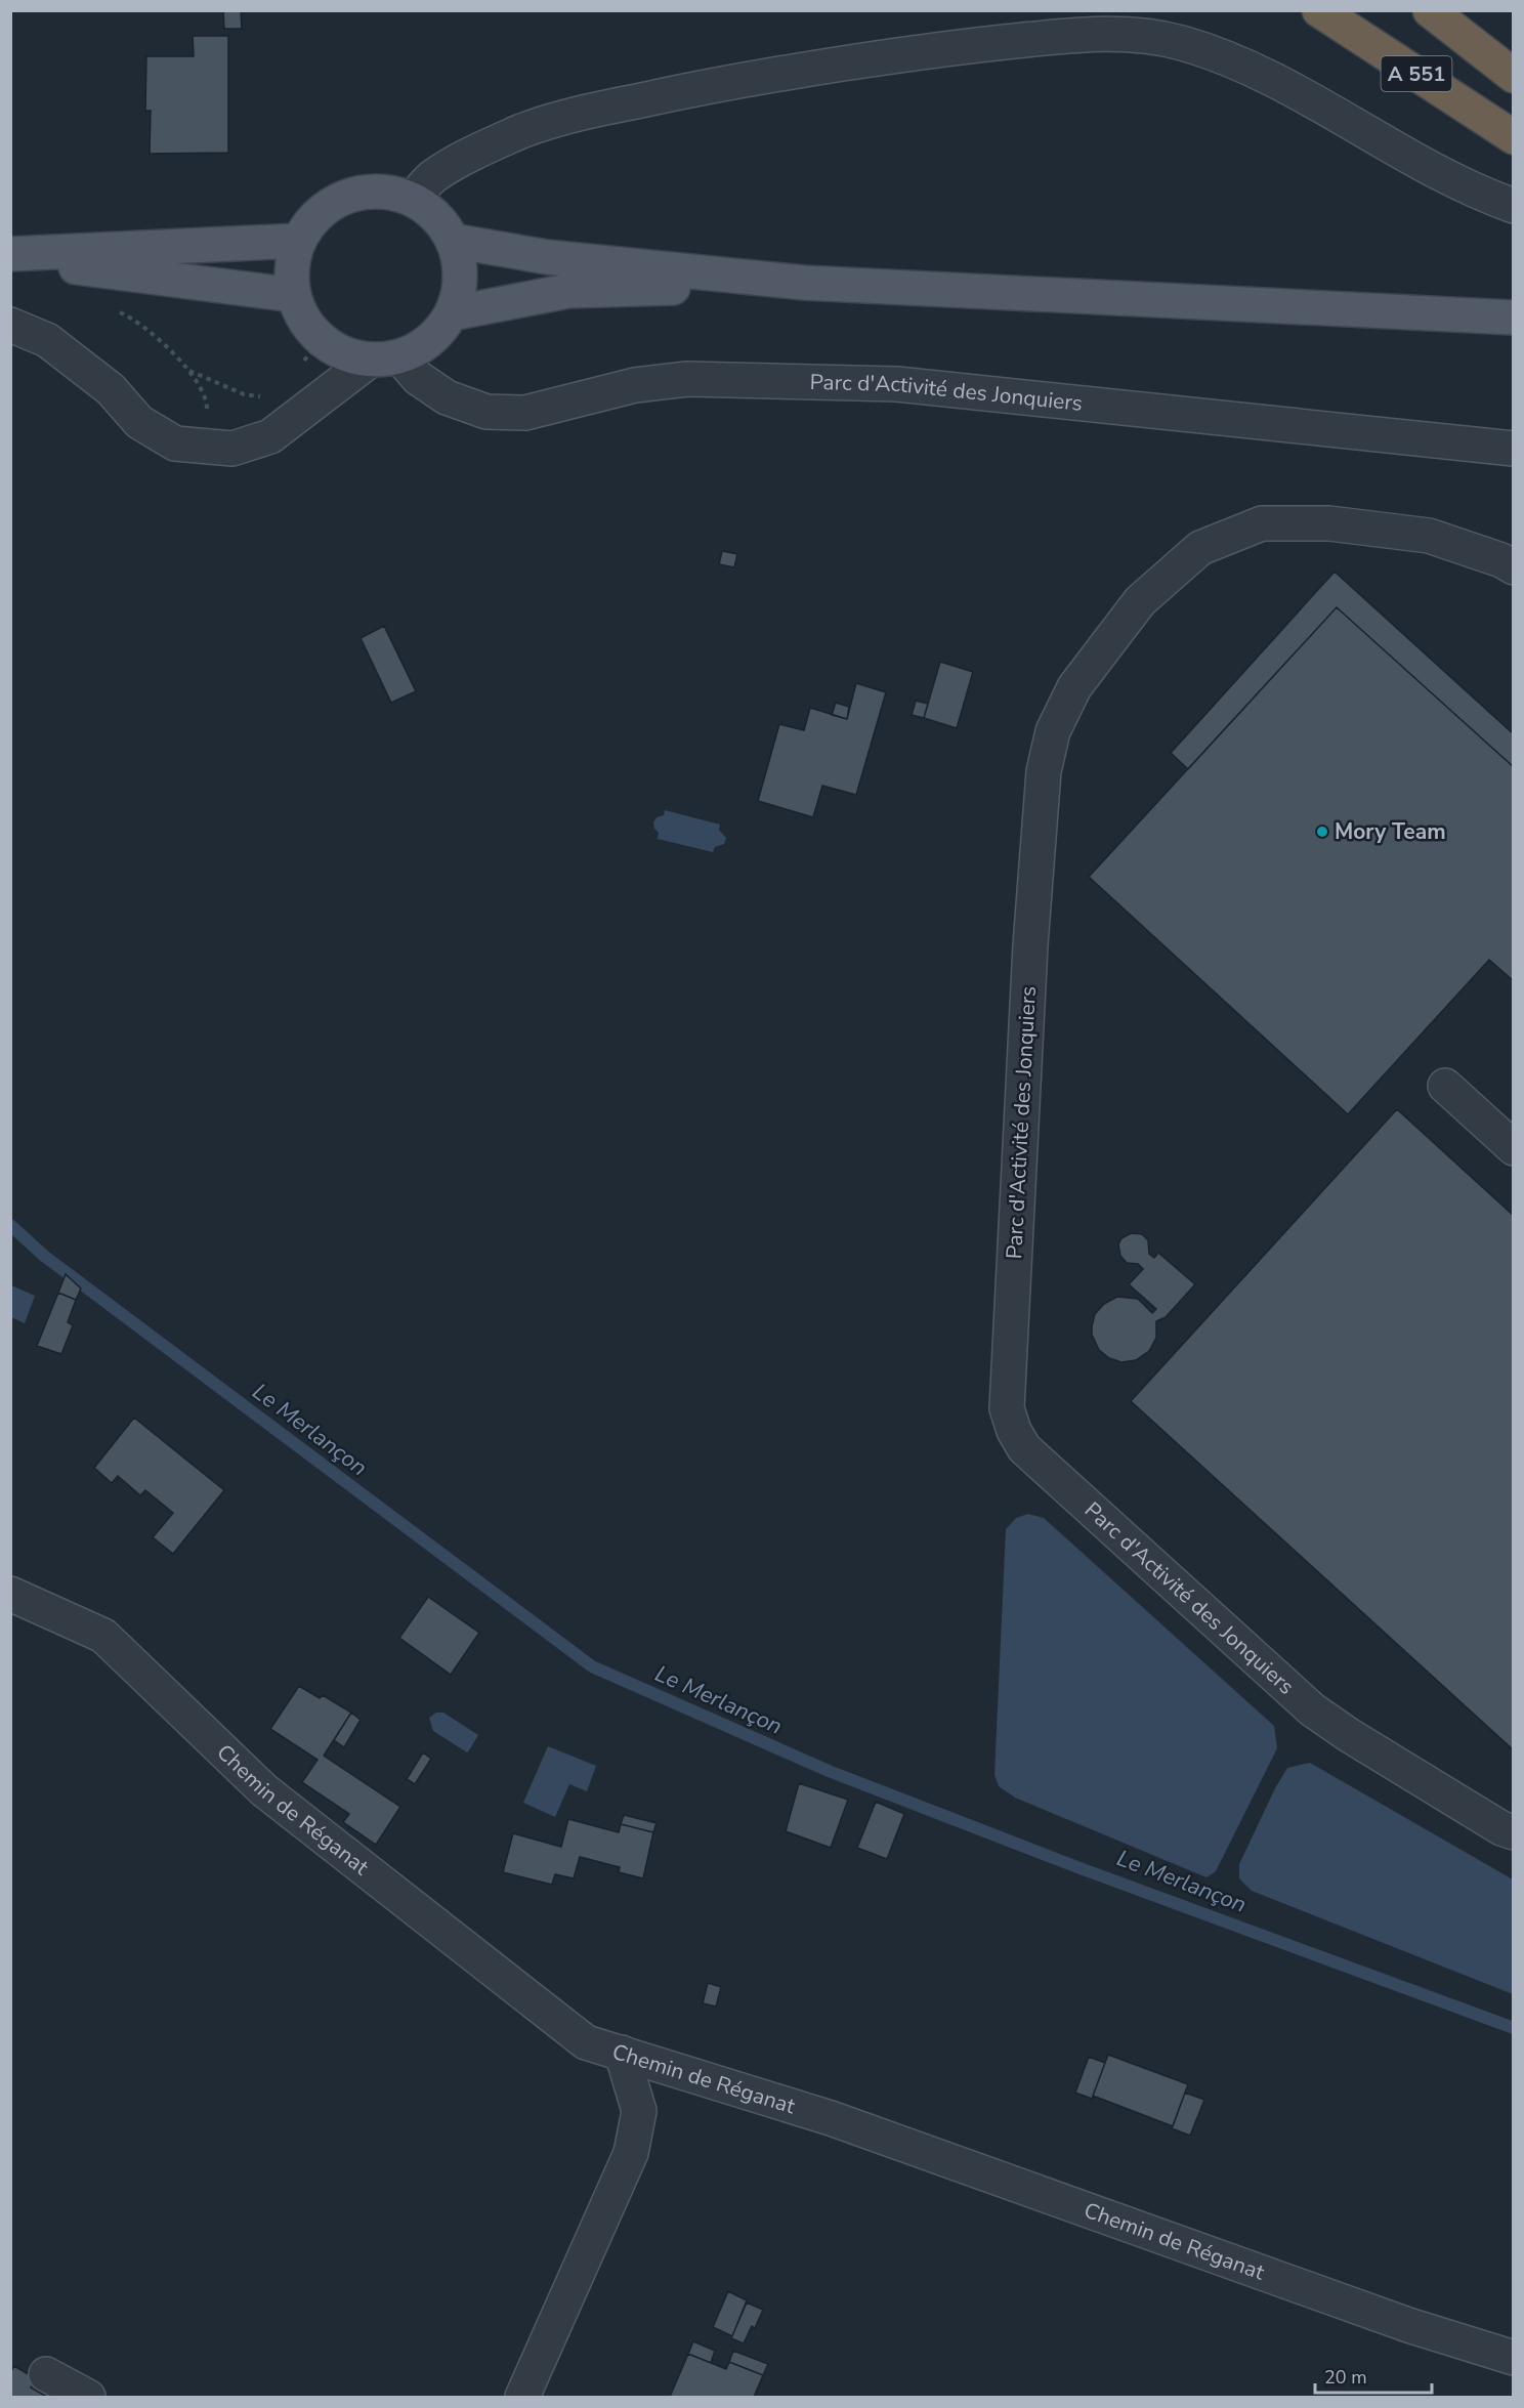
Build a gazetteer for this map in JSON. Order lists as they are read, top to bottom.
{
  "streets": {
    "highway": ["A 551"],
    "street": ["Parc d'Activité des Jonquiers", "Chemin de Réganat"]
  },
  "water": ["Le Merlançon"],
  "places": ["Mory Team"],
  "scale_bar": "20 m"
}
